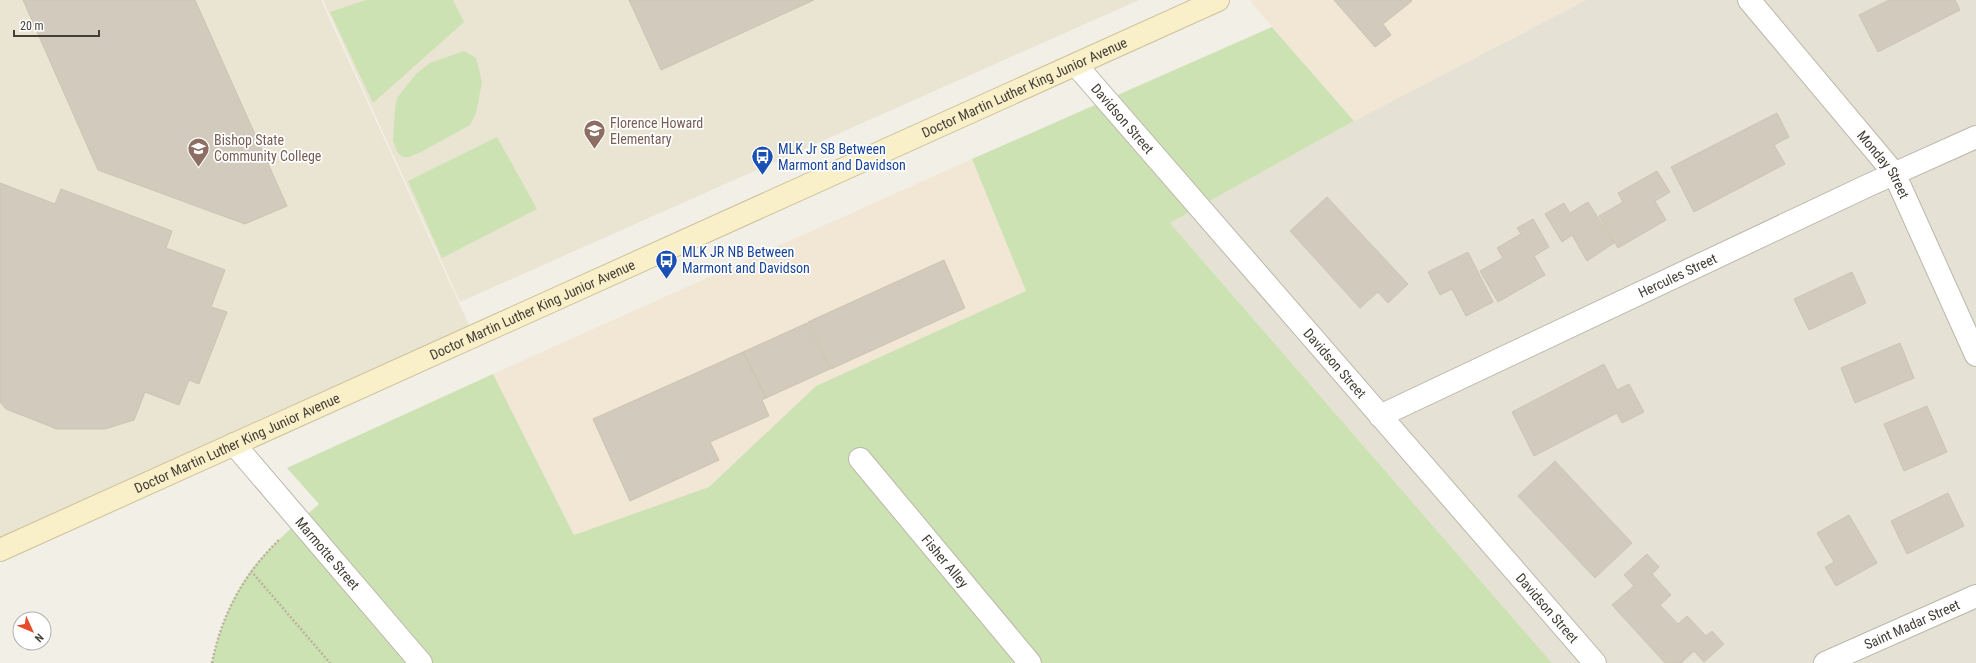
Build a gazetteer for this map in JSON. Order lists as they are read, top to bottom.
{
  "streets": {
    "main road": ["Doctor Martin Luther King Junior Avenue"],
    "street": [
      "Davidson Street",
      "Monday Street",
      "Hercules Street",
      "Marmotte Street",
      "Fisher Alley",
      "Saint Madar Street"
    ]
  },
  "crossings": [
    ["Doctor Martin Luther King Junior Avenue", "Davidson Street"],
    ["Doctor Martin Luther King Junior Avenue", "Marmotte Street"],
    ["Davidson Street", "Hercules Street"],
    ["Monday Street", "Hercules Street"]
  ],
  "places": {
    "school or university": ["Florence Howard Elementary", "Bishop State Community College"],
    "bus stop": ["MLK Jr SB Between Marmont and Davidson", "MLK JR NB Between Marmont and Davidson"]
  },
  "scale_bar": "20 m",
  "north": "bottom right"
}
